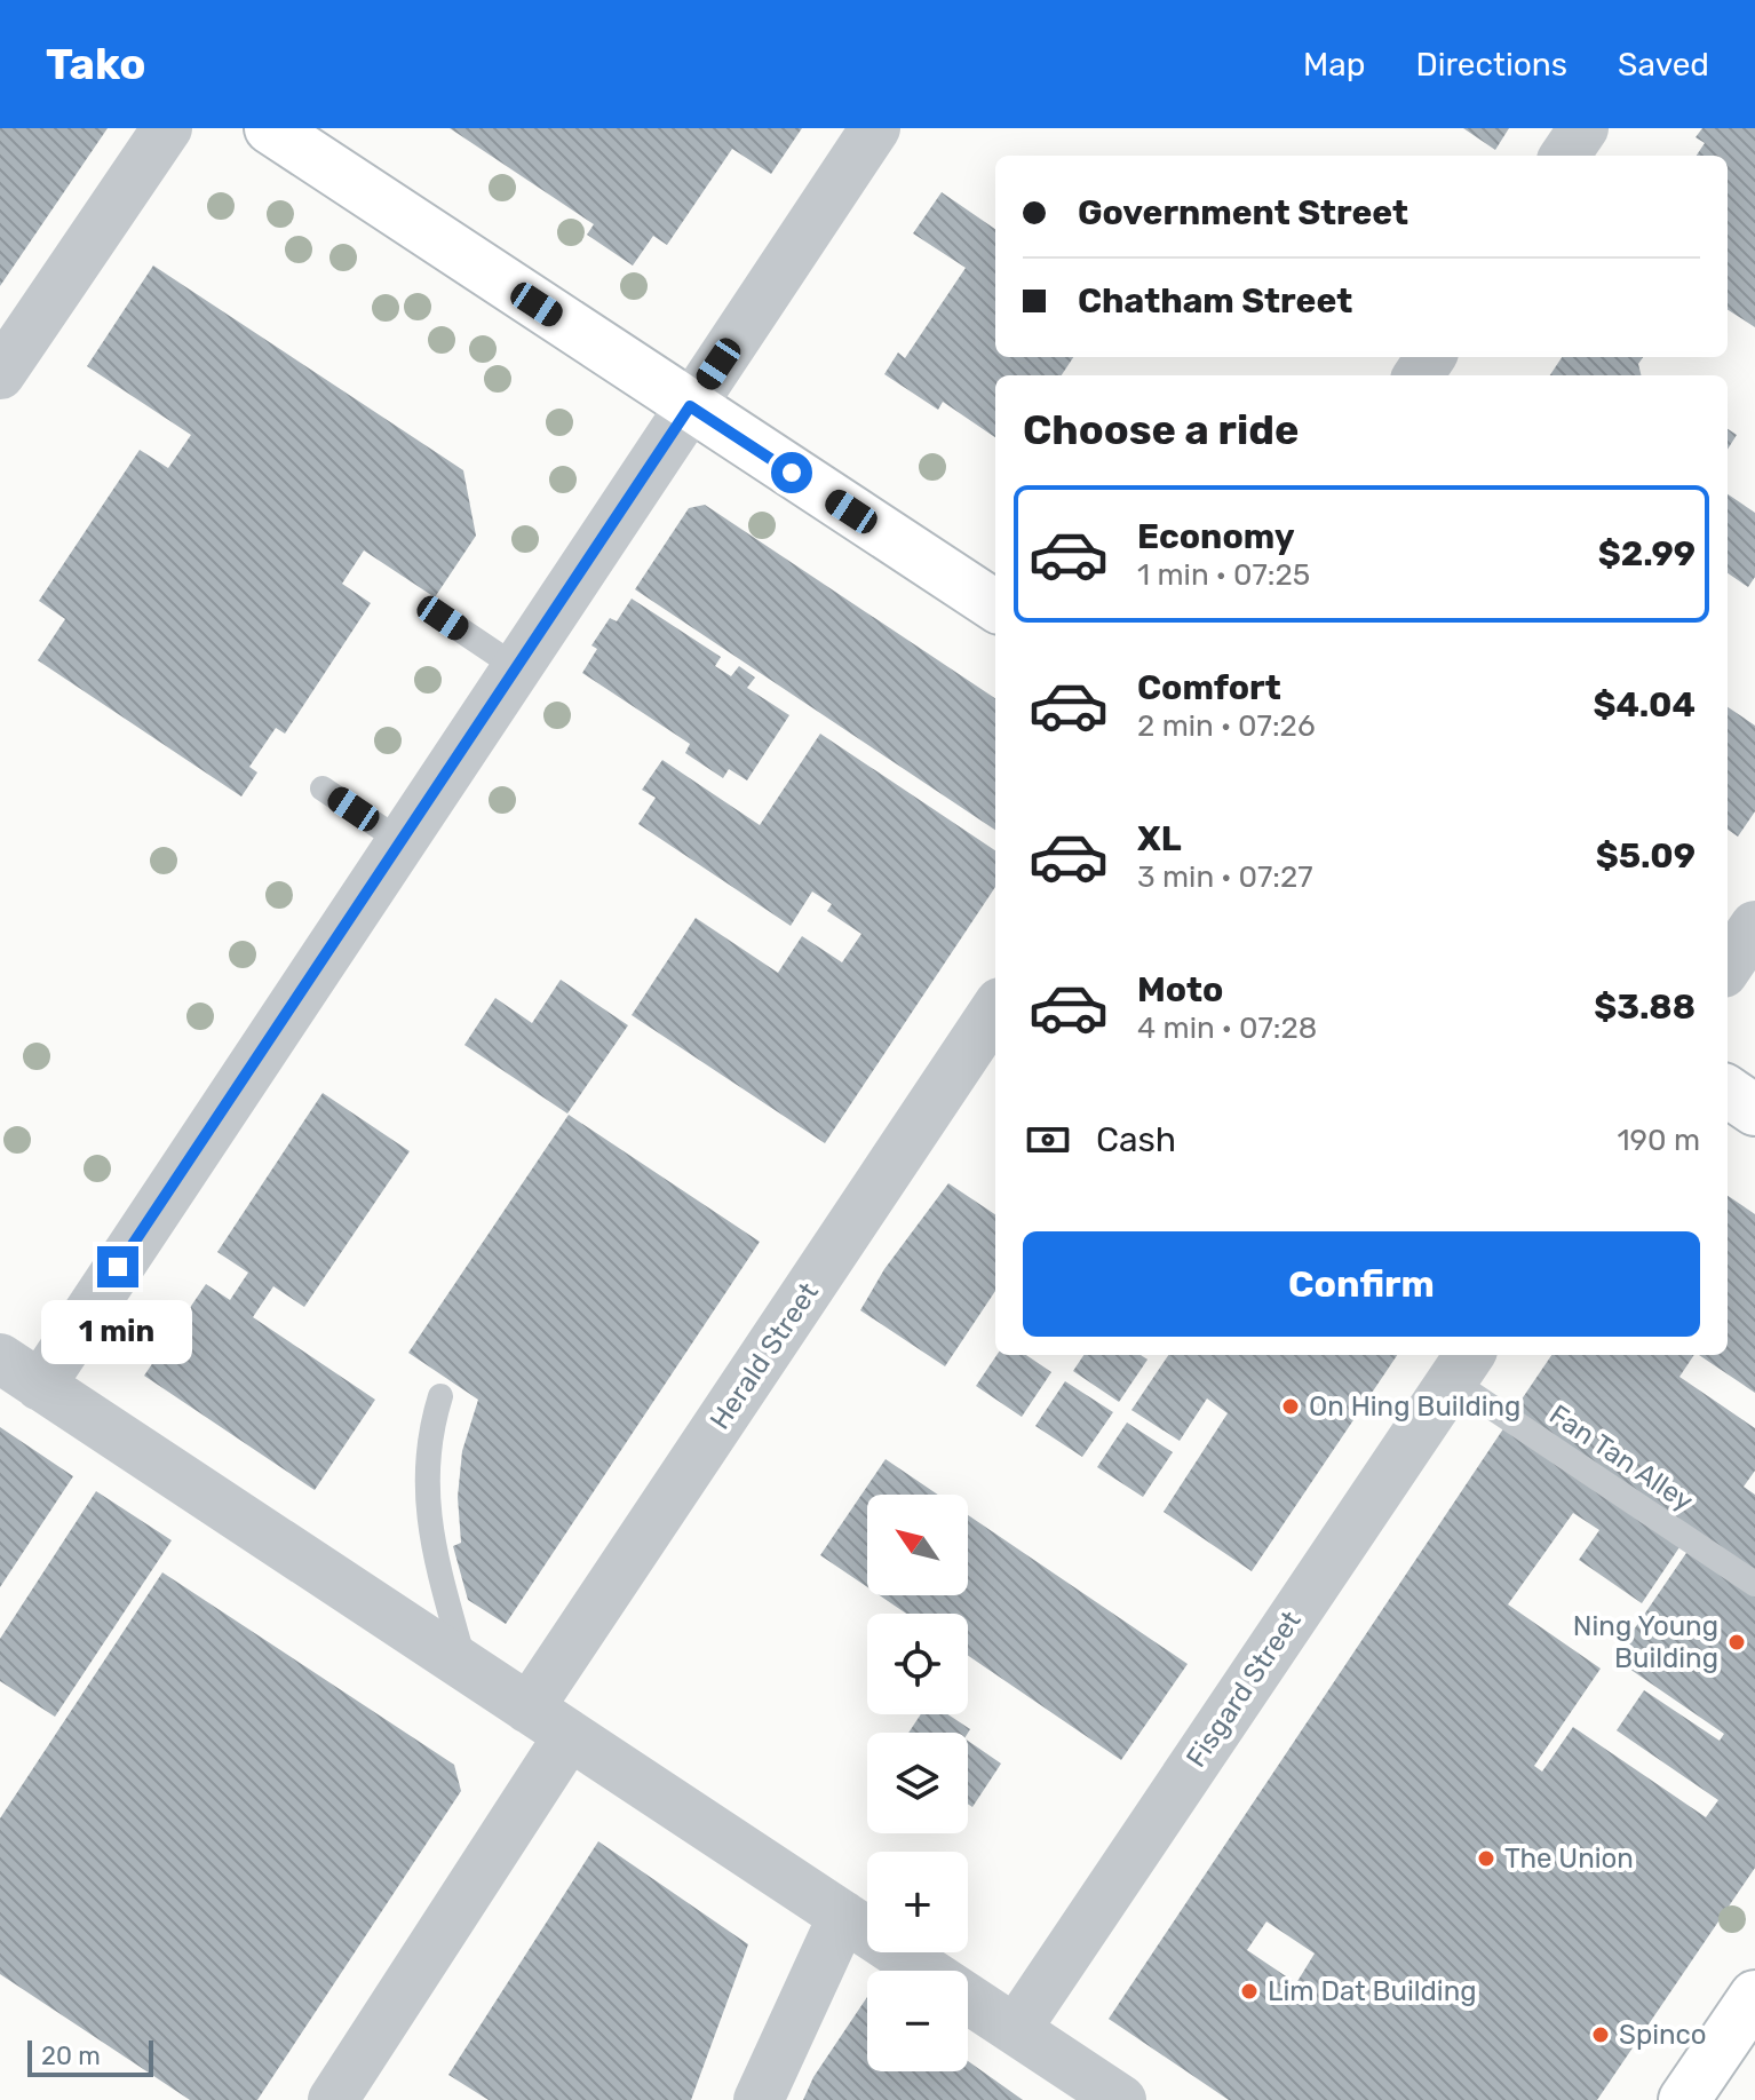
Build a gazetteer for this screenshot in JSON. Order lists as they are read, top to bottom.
{
  "streets": {
    "street": ["Herald Street", "Fisgard Street"],
    "lane": ["Fan Tan Alley"]
  },
  "crossings": [
    ["Fan Tan Alley", "Fisgard Street"]
  ],
  "places": [
    "On Hing Building",
    "Ning Young Building",
    "The Union",
    "Lim Dat Building",
    "Spinco"
  ],
  "scale_bar": "20 m",
  "north": "top left",
  "page": {
    "header": "Tako",
    "nav": ["Map", "Directions", "Saved"],
    "banner": ["Government Street", "Chatham Street"],
    "heading": "Choose a ride",
    "list": [
      {
        "name": "Economy",
        "note": "1 min · 07:25",
        "value": "$2.99"
      },
      {
        "name": "Comfort",
        "note": "2 min · 07:26",
        "value": "$4.04"
      },
      {
        "name": "XL",
        "note": "3 min · 07:27",
        "value": "$5.09"
      },
      {
        "name": "Moto",
        "note": "4 min · 07:28",
        "value": "$3.88"
      }
    ],
    "pay": ["Cash", "190 m"],
    "buttons": "Confirm",
    "bubble": "1 min",
    "map_buttons": ["+", "−"],
    "scale": "20 m"
  }
}
